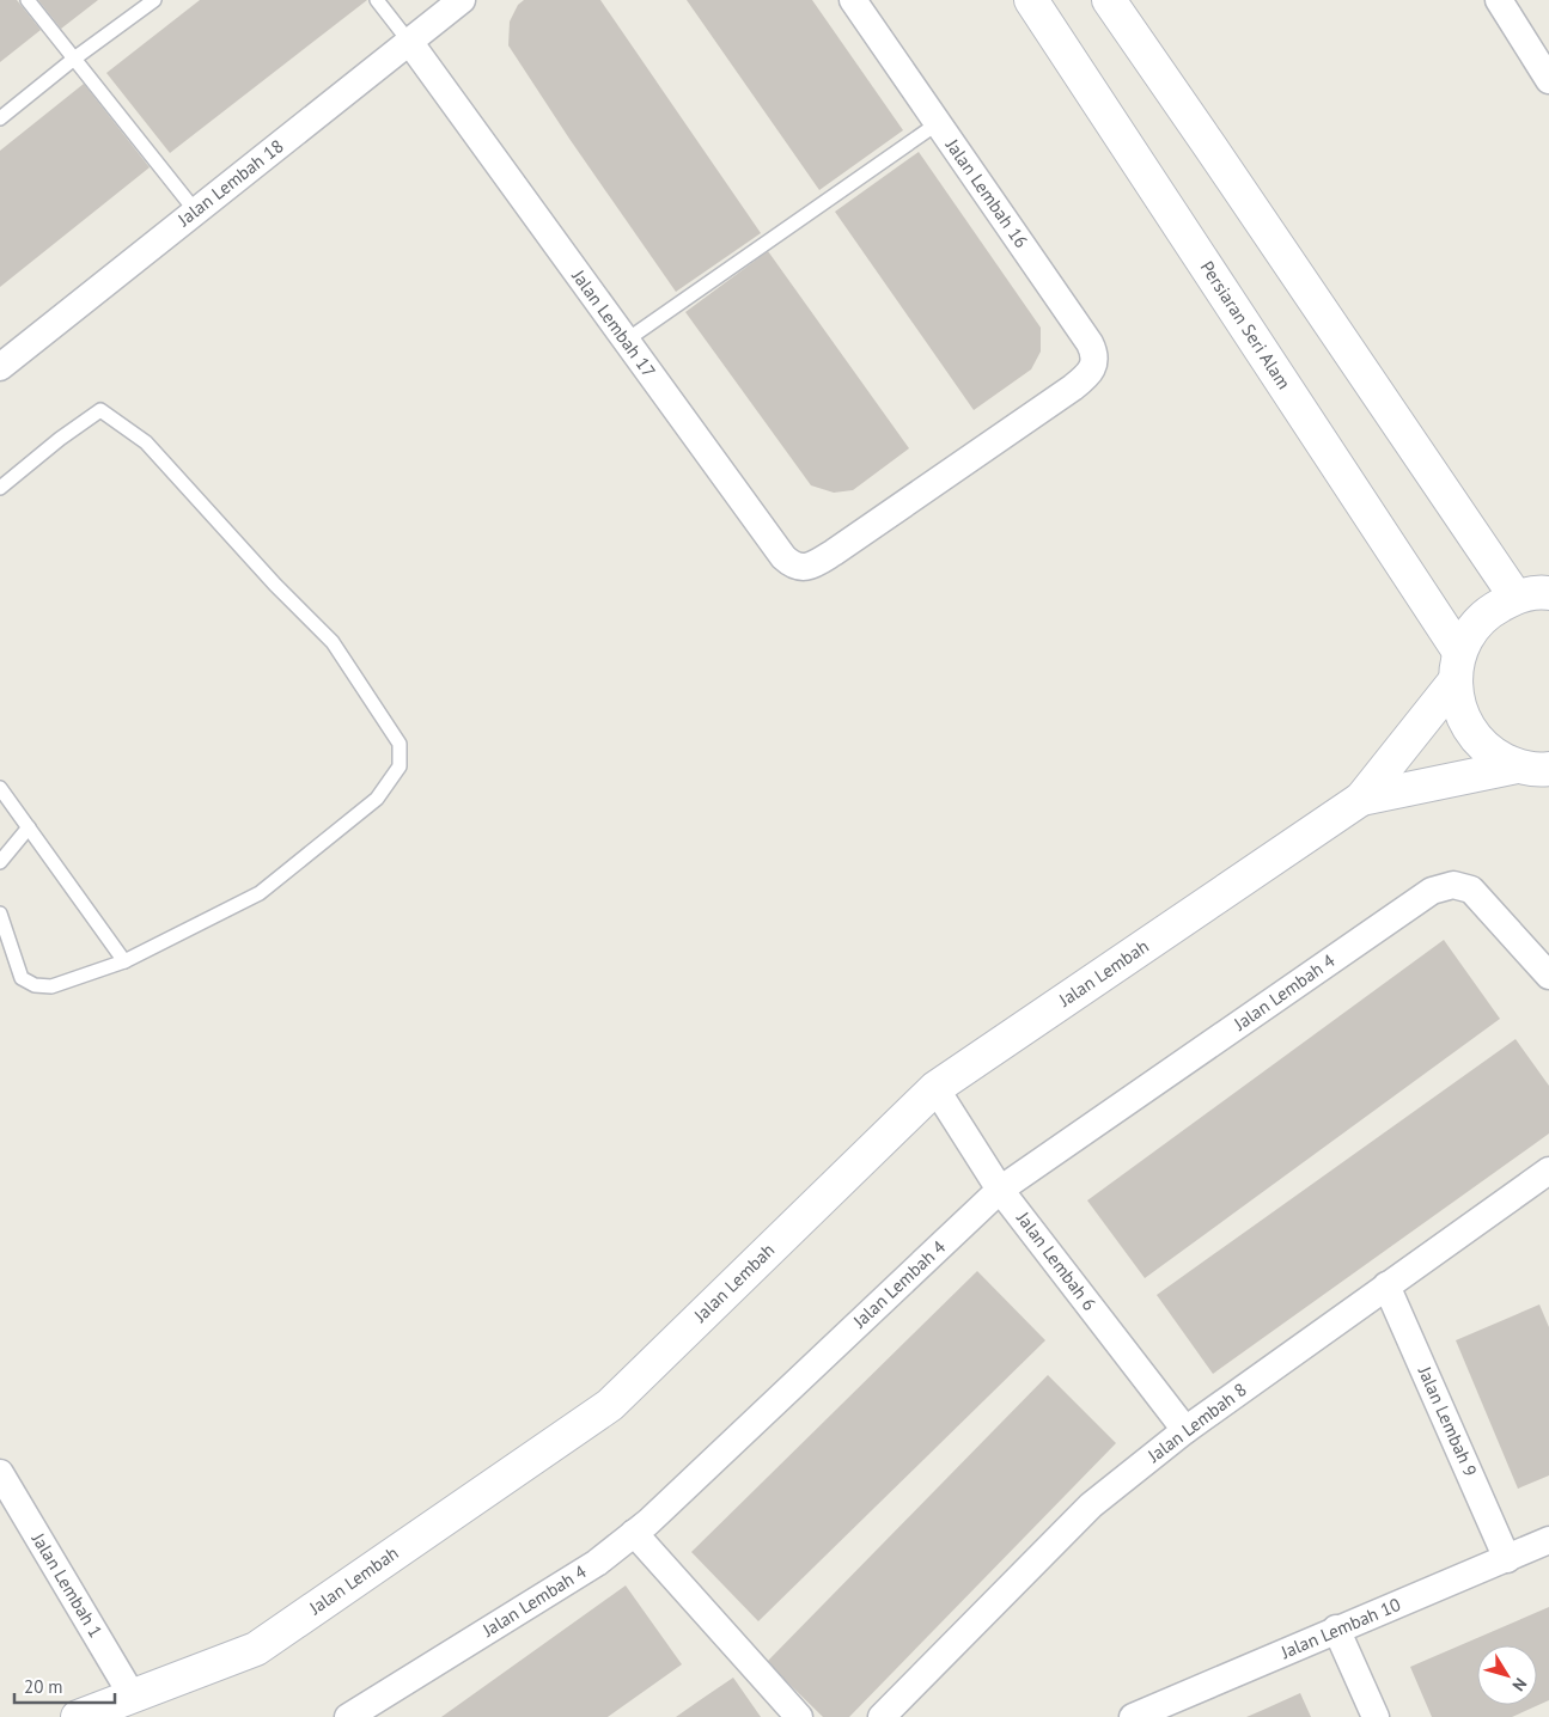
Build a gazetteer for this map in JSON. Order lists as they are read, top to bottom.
{
  "streets": {
    "street": [
      "Jalan Lembah 18",
      "Jalan Lembah 16",
      "Jalan Lembah 17",
      "Persiaran Seri Alam",
      "Jalan Lembah",
      "Jalan Lembah 4",
      "Jalan Lembah 6",
      "Jalan Lembah 9",
      "Jalan Lembah 8",
      "Jalan Lembah 1",
      "Jalan Lembah 10"
    ]
  },
  "crossings": [
    ["Jalan Lembah 18", "Jalan Lembah 17"],
    ["Jalan Lembah 16", "Jalan Lembah 17"],
    ["Persiaran Seri Alam", "Jalan Lembah"],
    ["Jalan Lembah", "Jalan Lembah 6"],
    ["Jalan Lembah", "Jalan Lembah 1"],
    ["Jalan Lembah 4", "Jalan Lembah 6"],
    ["Jalan Lembah 6", "Jalan Lembah 8"],
    ["Jalan Lembah 9", "Jalan Lembah 8"],
    ["Jalan Lembah 9", "Jalan Lembah 10"]
  ],
  "scale_bar": "20 m",
  "north": "bottom right"
}
